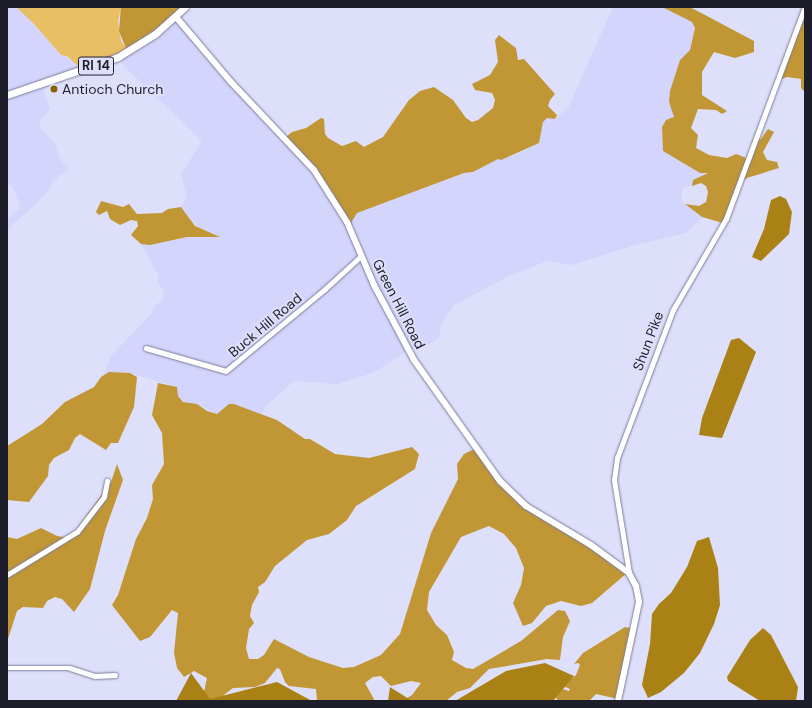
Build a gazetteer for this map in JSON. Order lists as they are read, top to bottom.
{
  "streets": {
    "main road": ["RI 14", "Green Hill Road", "Shun Pike"],
    "street": ["Buck Hill Road"]
  },
  "crossings": [
    ["RI 14", "Green Hill Road"],
    ["Green Hill Road", "Buck Hill Road"],
    ["Green Hill Road", "Shun Pike"]
  ],
  "places": ["Antioch Church"]
}
